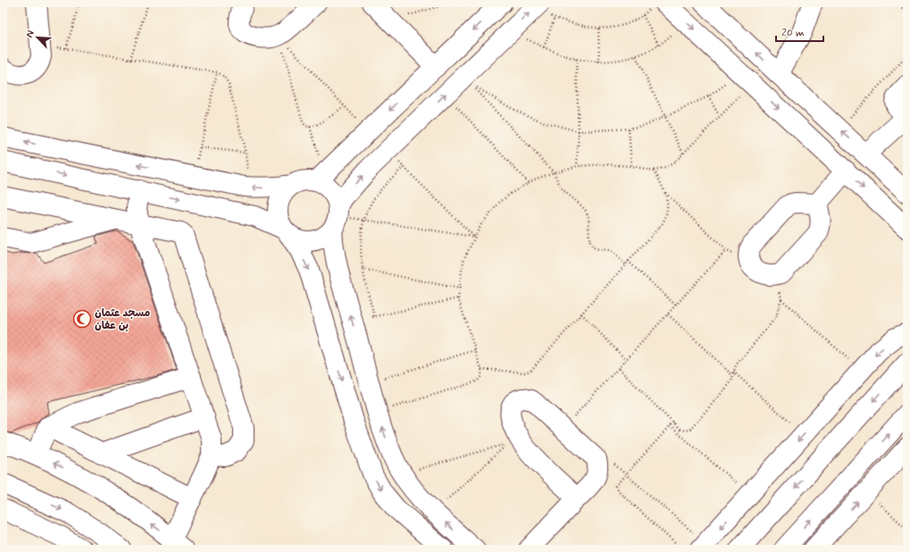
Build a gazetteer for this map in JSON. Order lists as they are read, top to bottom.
{
  "places": {
    "mosque": ["مسجد عثمان بن عفان"]
  },
  "scale_bar": "20 m",
  "north": "top left"
}
